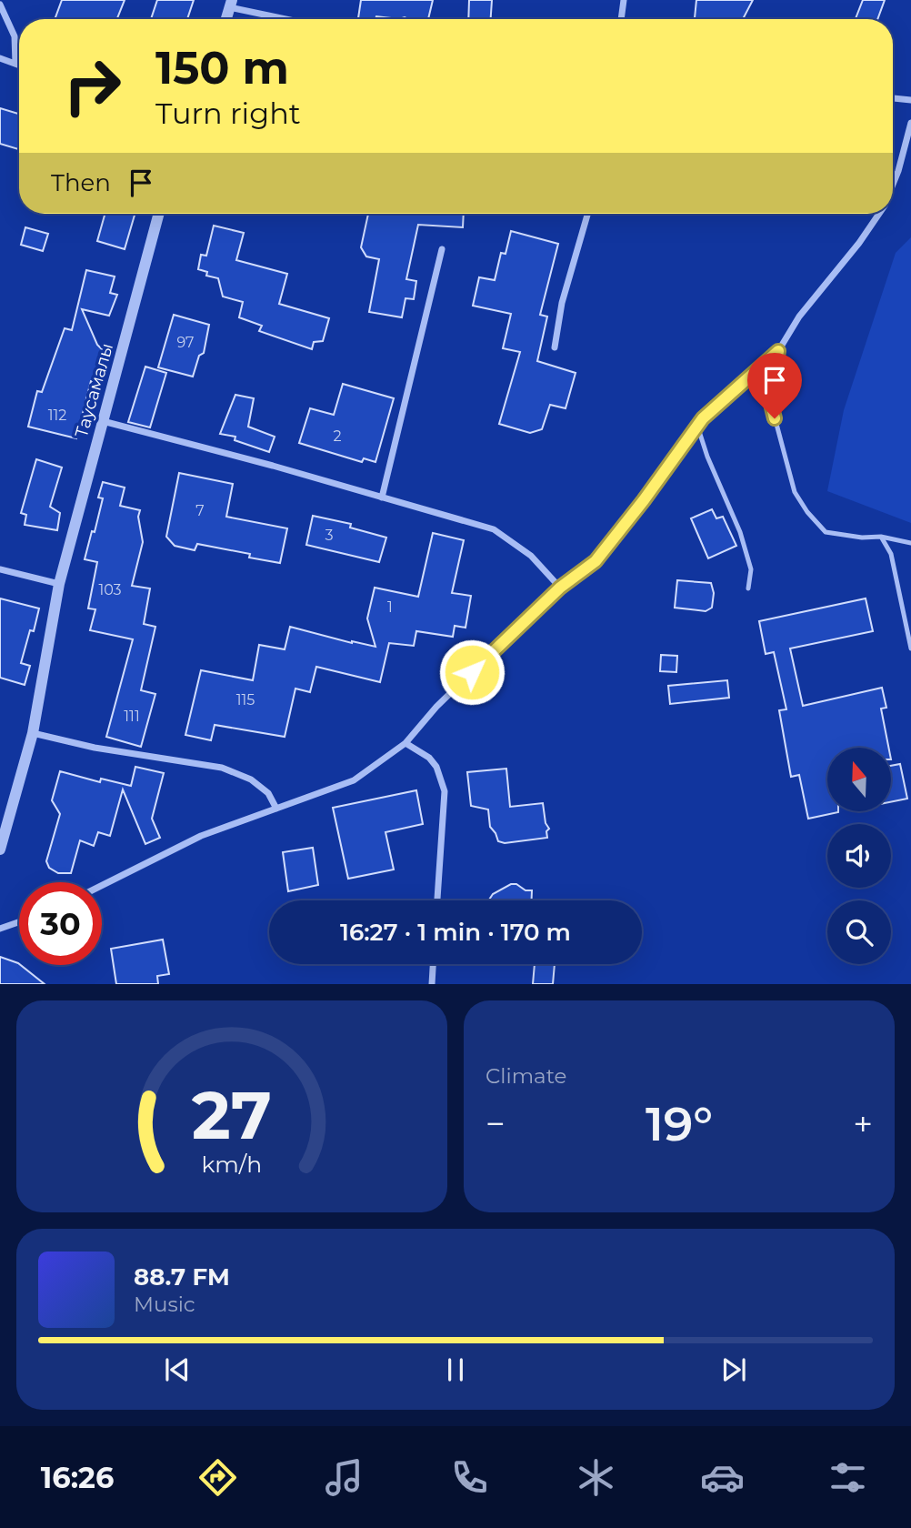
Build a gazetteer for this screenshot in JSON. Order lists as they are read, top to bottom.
{
  "streets": {
    "street": ["Таусамалы"]
  },
  "house_numbers": [
    "97",
    "112",
    "2",
    "7",
    "3",
    "103",
    "1",
    "115",
    "111"
  ],
  "north": "top",
  "page": {
    "turn": ["150 m", "Turn right"],
    "then": "Then",
    "limit": "30",
    "trip": "16:27 · 1 min · 170 m",
    "tile": "Climate",
    "heat": ["−", "19°", "+"],
    "song": ["88.7 FM", "Music"],
    "tabs": "16:26",
    "gauge": ["27", "km/h"]
  }
}
